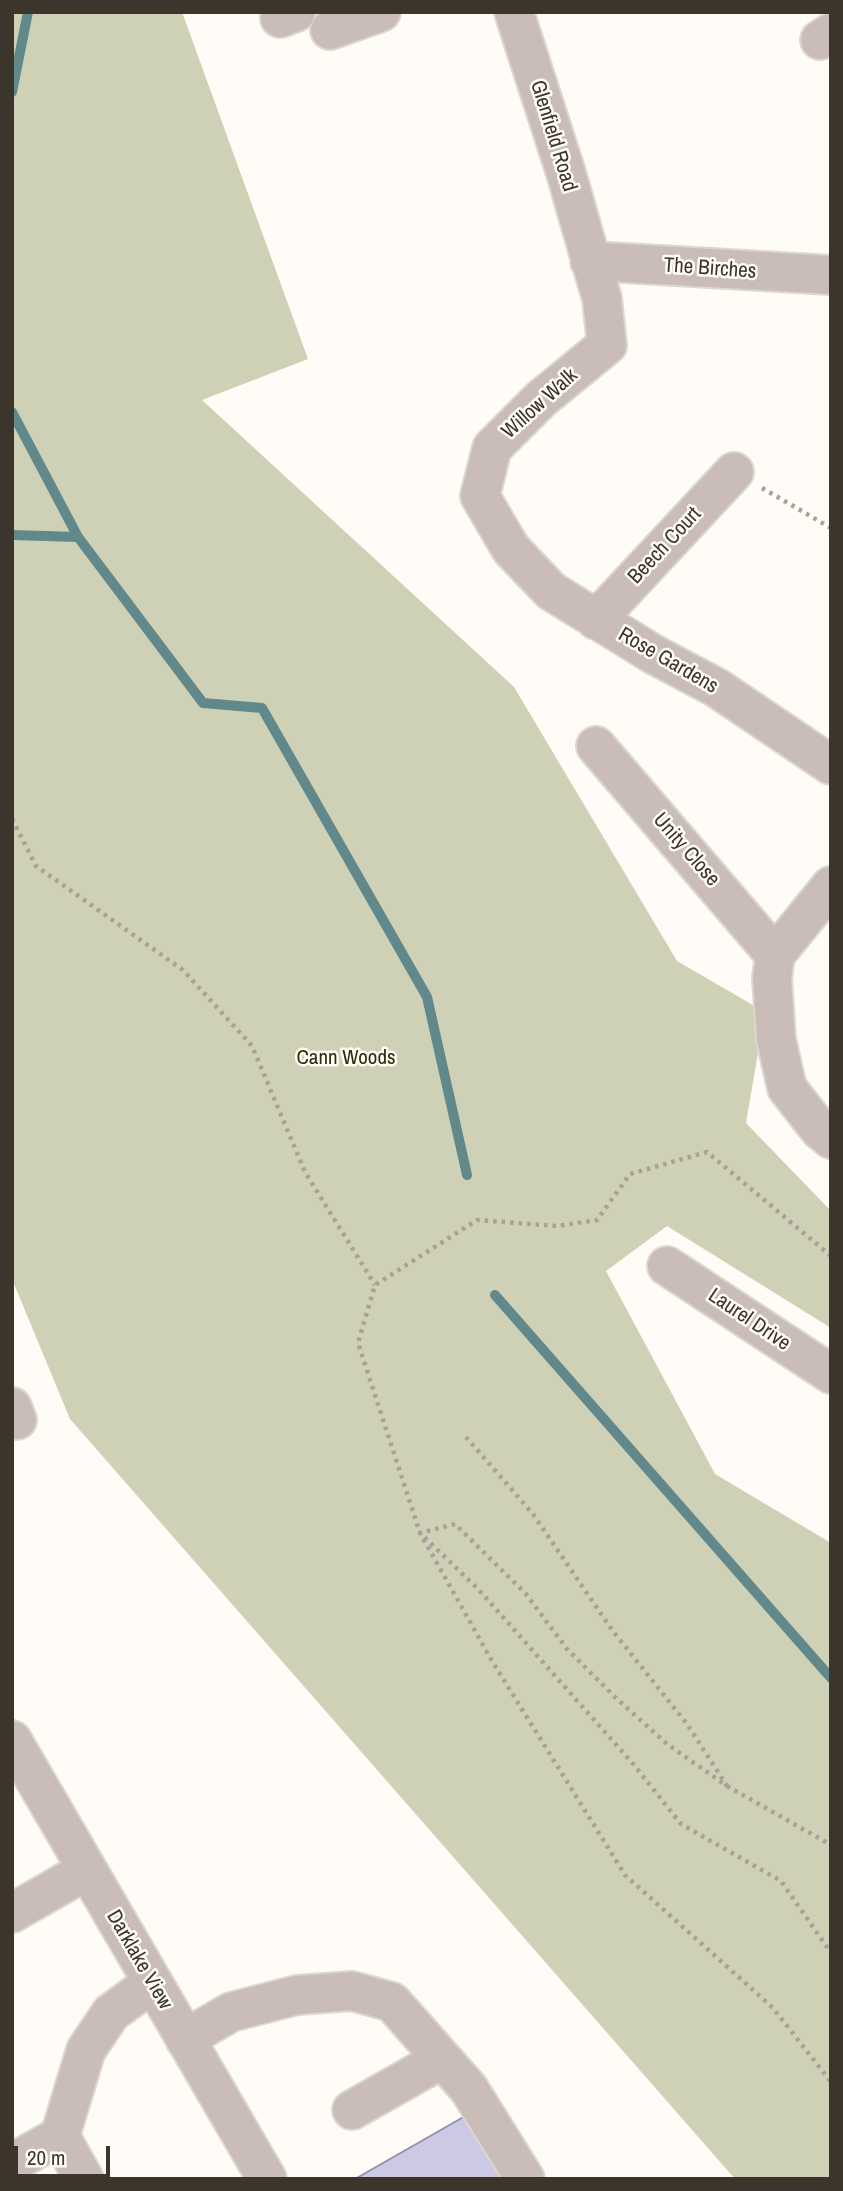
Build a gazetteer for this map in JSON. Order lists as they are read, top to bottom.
{
  "streets": {
    "street": [
      "Glenfield Road",
      "The Birches",
      "Willow Walk",
      "Beech Court",
      "Rose Gardens",
      "Unity Close",
      "Laurel Drive",
      "Darklake View"
    ]
  },
  "crossings": [
    ["Glenfield Road", "The Birches"],
    ["Glenfield Road", "Willow Walk"],
    ["The Birches", "Willow Walk"],
    ["Willow Walk", "Rose Gardens"],
    ["Beech Court", "Rose Gardens"]
  ],
  "parks": ["Cann Woods"],
  "scale_bar": "20 m"
}
